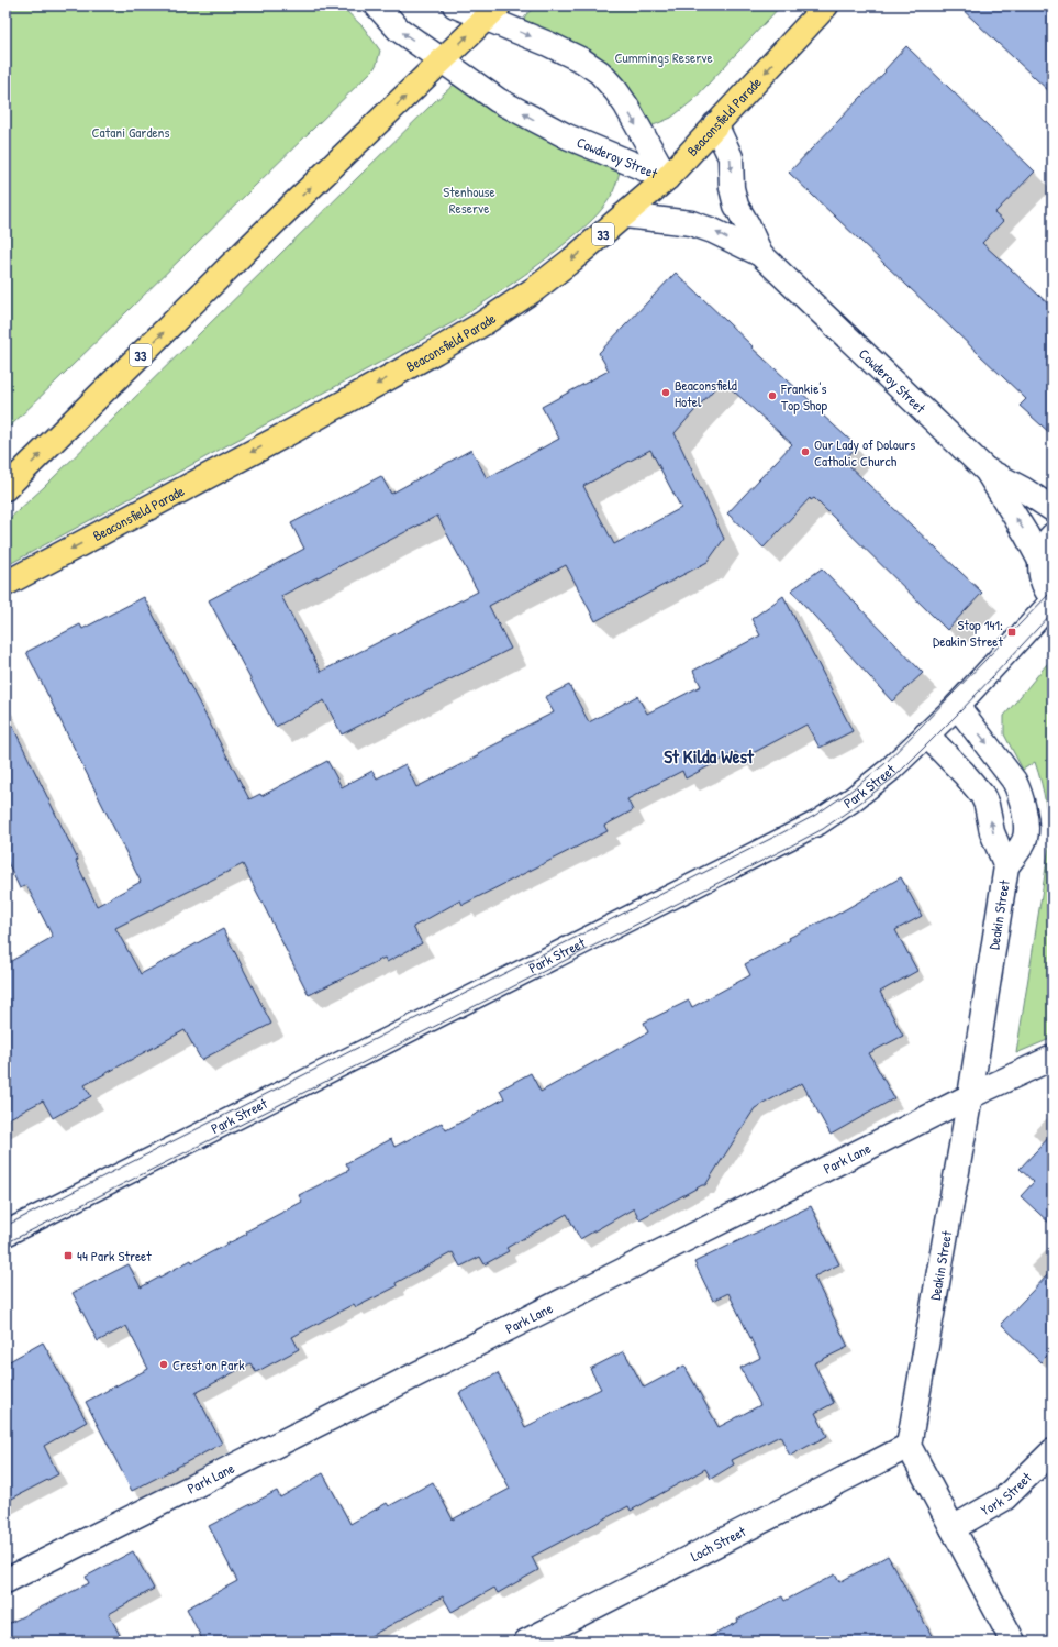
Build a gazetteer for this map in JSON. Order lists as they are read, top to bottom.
{
  "streets": {
    "main road": ["Beaconsfield Parade", "33"],
    "street": [
      "Cowderoy Street",
      "Park Street",
      "Deakin Street",
      "Park Lane",
      "York Street",
      "Loch Street"
    ]
  },
  "crossings": [
    ["Beaconsfield Parade", "Cowderoy Street"],
    ["Cowderoy Street", "33"],
    ["Park Street", "Deakin Street"],
    ["Deakin Street", "Park Lane"],
    ["Deakin Street", "Loch Street"]
  ],
  "districts": ["St Kilda West"],
  "parks": ["Cummings Reserve", "Catani Gardens", "Stenhouse Reserve"],
  "places": {
    "other": [
      "Beaconsfield Hotel",
      "Frankie's Top Shop",
      "Our Lady of Dolours Catholic Church",
      "Crest on Park"
    ],
    "transit": ["Stop 141: Deakin Street", "44 Park Street"]
  }
}
